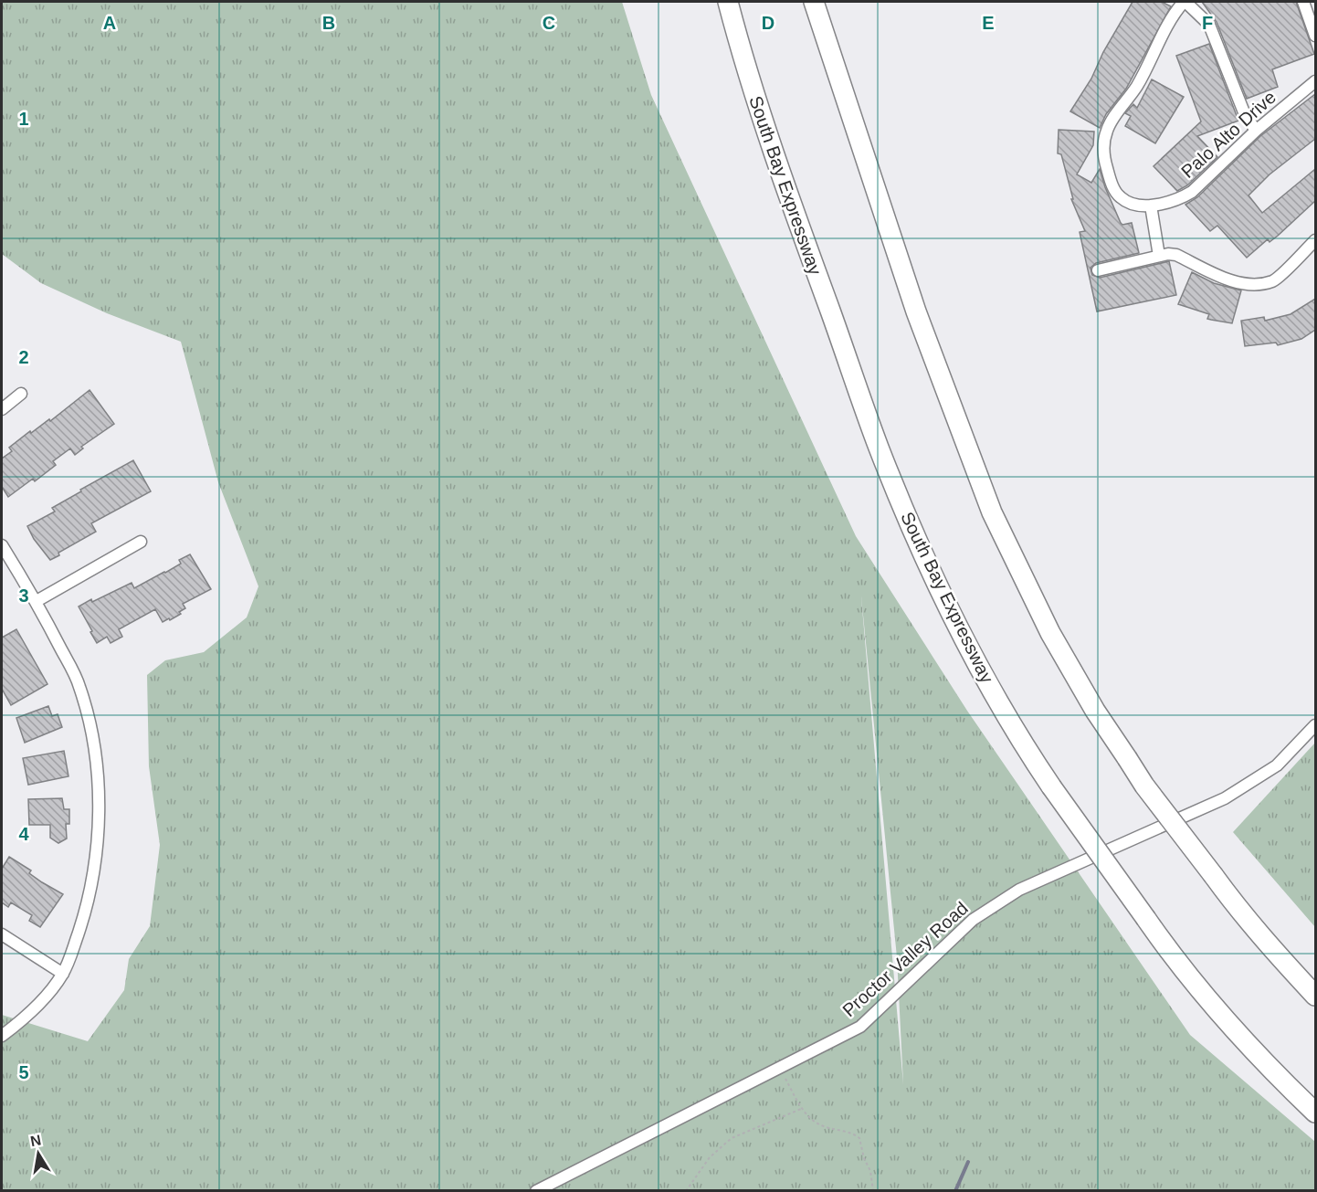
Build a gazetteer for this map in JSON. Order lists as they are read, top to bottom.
{
  "streets": {
    "highway": ["South Bay Expressway"],
    "street": ["Palo Alto Drive", "Proctor Valley Road"]
  },
  "north": "top",
  "grid": {
    "columns": [
      "A",
      "B",
      "C",
      "D",
      "E",
      "F"
    ],
    "rows": [
      "1",
      "2",
      "3",
      "4",
      "5"
    ]
  }
}
